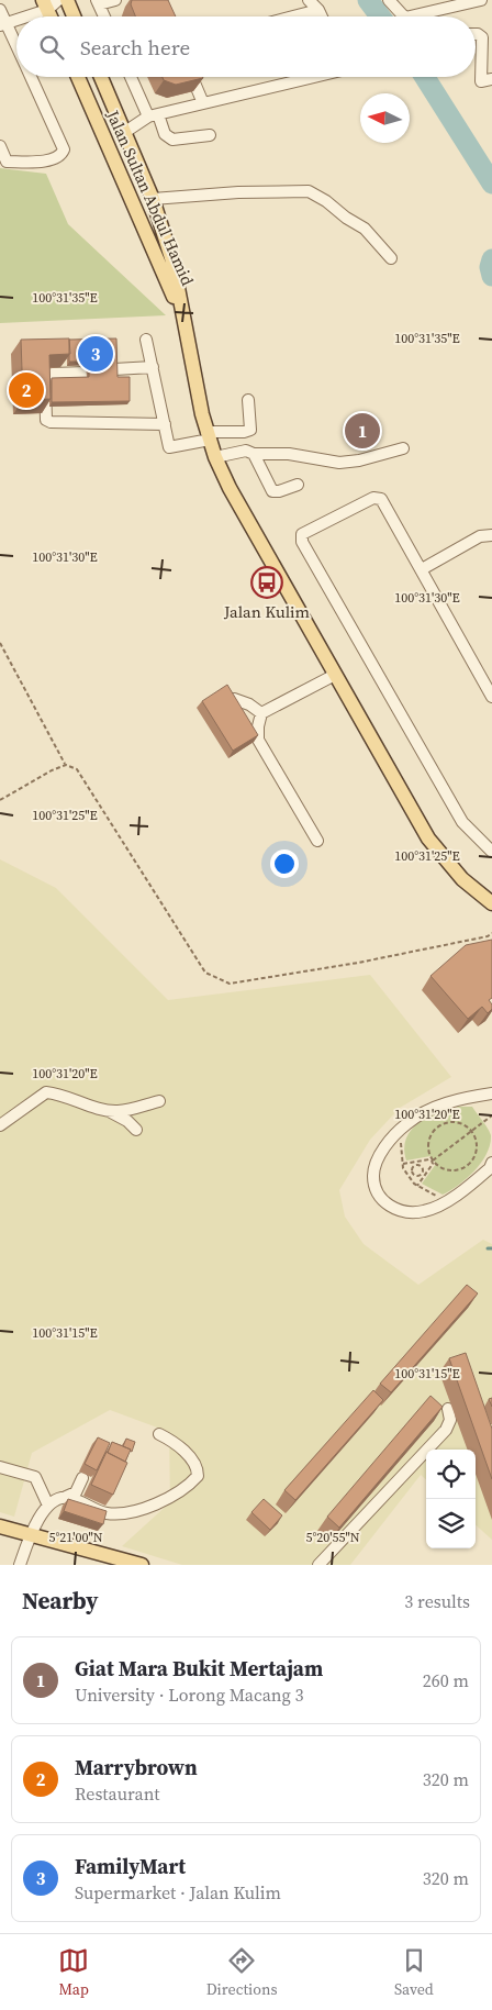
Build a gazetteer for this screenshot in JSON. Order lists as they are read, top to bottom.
{
  "streets": {
    "main road": ["Jalan Sultan Abdul Hamid"]
  },
  "places": {
    "bus stop": ["Jalan Kulim"]
  },
  "north": "left",
  "page": {
    "search": "Search here",
    "pins": ["3", "2", "1"],
    "heading": ["Nearby", "3 results"],
    "list": [
      {
        "mark": "1",
        "name": "Giat Mara Bukit Mertajam",
        "note": "University · Lorong Macang 3",
        "value": "260 m"
      },
      {
        "mark": "2",
        "name": "Marrybrown",
        "note": "Restaurant",
        "value": "320 m"
      },
      {
        "mark": "3",
        "name": "FamilyMart",
        "note": "Supermarket · Jalan Kulim",
        "value": "320 m"
      }
    ],
    "nav": ["Map", "Directions", "Saved"]
  },
  "coordinates": [
    "100°31'35\"E",
    "100°31'30\"E",
    "100°31'25\"E",
    "100°31'20\"E",
    "100°31'15\"E",
    "5°21'00\"N",
    "5°20'55\"N"
  ]
}
